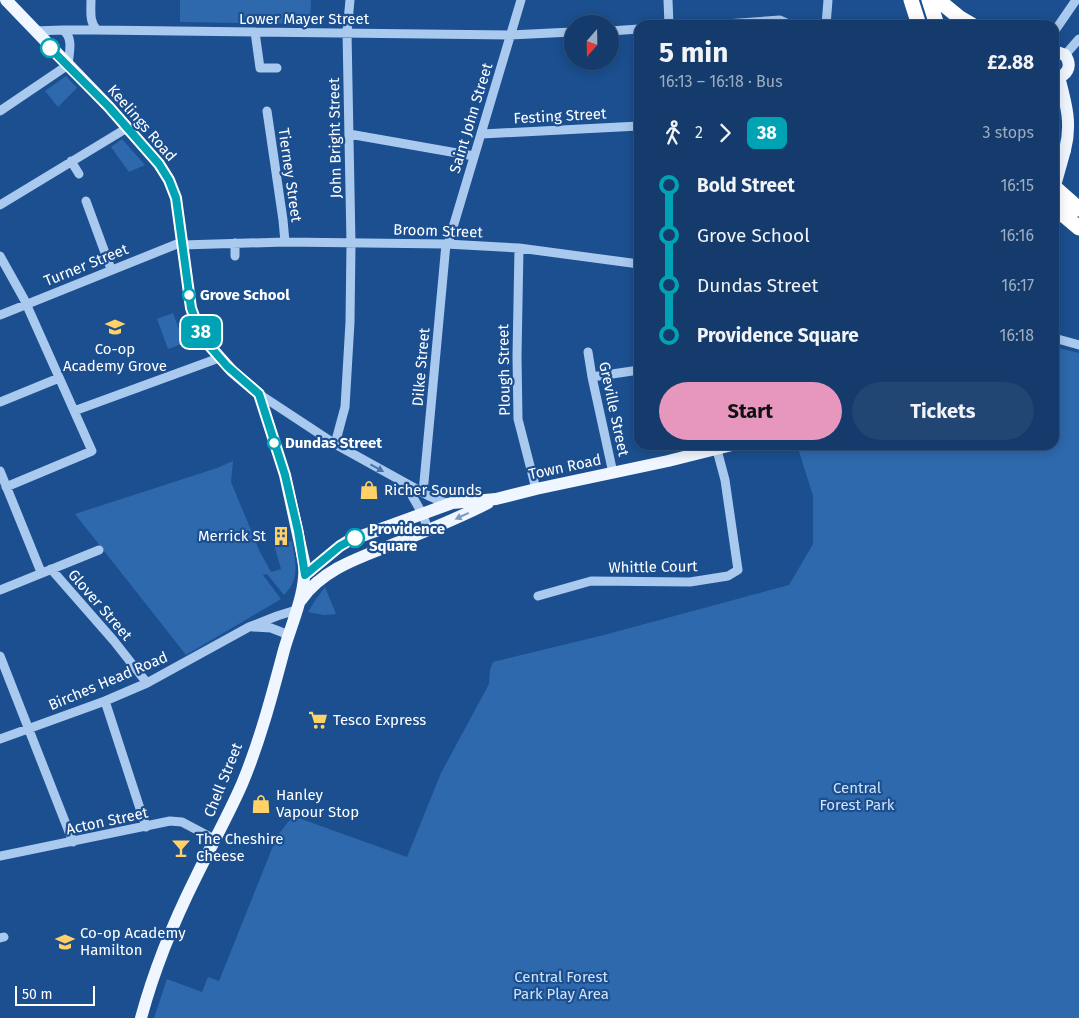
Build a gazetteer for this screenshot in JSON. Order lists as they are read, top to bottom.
{
  "streets": {
    "main road": ["Keelings Road", "Town Road", "Chell Street"],
    "street": [
      "Lower Mayer Street",
      "Festing Street",
      "Saint John Street",
      "John Bright Street",
      "Tierney Street",
      "Broom Street",
      "Turner Street",
      "Dilke Street",
      "Plough Street",
      "Greville Street",
      "Whittle Court",
      "Glover Street",
      "Birches Head Road",
      "Acton Street"
    ]
  },
  "crossings": [
    ["Lower Mayer Street", "Saint John Street"],
    ["Lower Mayer Street", "John Bright Street"],
    ["Festing Street", "Saint John Street"],
    ["Saint John Street", "Broom Street"],
    ["Saint John Street", "Dilke Street"],
    ["Keelings Road", "Broom Street"],
    ["Keelings Road", "Turner Street"],
    ["Keelings Road", "Town Road"],
    ["Keelings Road", "Chell Street"],
    ["John Bright Street", "Broom Street"],
    ["Tierney Street", "Broom Street"],
    ["Broom Street", "Turner Street"],
    ["Broom Street", "Dilke Street"],
    ["Broom Street", "Plough Street"],
    ["Dilke Street", "Town Road"],
    ["Plough Street", "Town Road"],
    ["Greville Street", "Town Road"],
    ["Town Road", "Whittle Court"],
    ["Town Road", "Chell Street"],
    ["Glover Street", "Birches Head Road"],
    ["Birches Head Road", "Chell Street"],
    ["Chell Street", "Acton Street"]
  ],
  "parks": ["Central Forest Park", "Central Forest Park Play Area"],
  "places": {
    "other": ["Grove School", "Dundas Street", "Providence Square"],
    "school or university": ["Co-op Academy Grove", "Co-op Academy Hamilton"],
    "shop": ["Richer Sounds", "Hanley Vapour Stop"],
    "building": ["Merrick St"],
    "supermarket": ["Tesco Express"],
    "bar": ["The Cheshire Cheese"]
  },
  "lines": ["bus line 38"],
  "scale_bar": "50 m",
  "north": "bottom",
  "page": {
    "on_map": "38",
    "heading": ["5 min", "16:13 – 16:18 · Bus", "£2.88"],
    "legs": ["2", "38", "3 stops"],
    "list": [
      {
        "name": "Bold Street",
        "value": "16:15"
      },
      {
        "name": "Grove School",
        "value": "16:16"
      },
      {
        "name": "Dundas Street",
        "value": "16:17"
      },
      {
        "name": "Providence Square",
        "value": "16:18"
      }
    ],
    "buttons": ["Start", "Tickets"],
    "scale": "50 m"
  }
}
